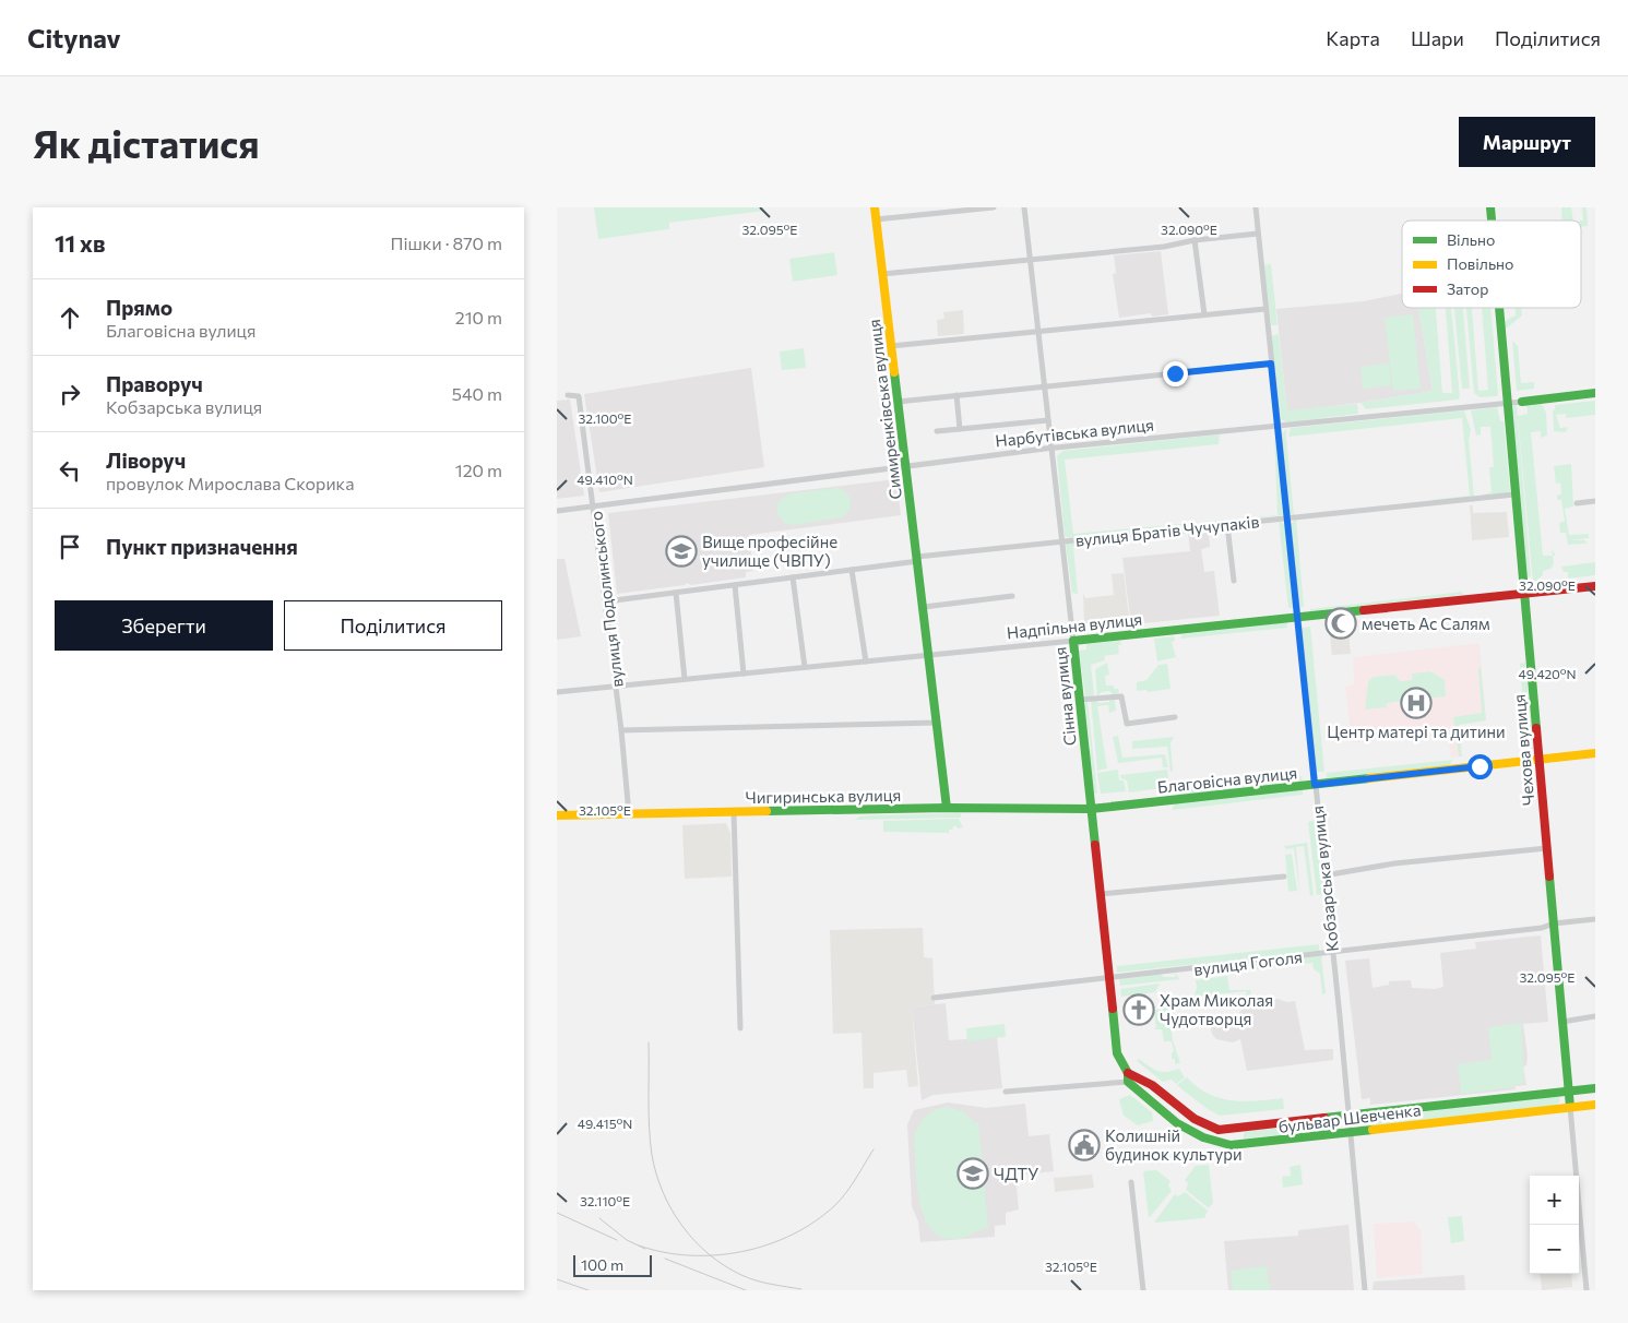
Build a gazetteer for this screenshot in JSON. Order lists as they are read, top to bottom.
{
  "streets": {
    "main road": [
      "Симиренківська вулиця",
      "Нарбутівська вулиця",
      "Надпільна вулиця",
      "Сінна вулиця",
      "Чехова вулиця",
      "Благовісна вулиця",
      "Чигиринська вулиця",
      "бульвар Шевченка"
    ],
    "street": [
      "вулиця Братів Чучупаків",
      "вулиця Подолинського",
      "Кобзарська вулиця",
      "вулиця Гоголя"
    ]
  },
  "crossings": [
    ["Симиренківська вулиця", "Нарбутівська вулиця"],
    ["Симиренківська вулиця", "вулиця Братів Чучупаків"],
    ["Симиренківська вулиця", "Надпільна вулиця"],
    ["Симиренківська вулиця", "Чигиринська вулиця"],
    ["Нарбутівська вулиця", "вулиця Подолинського"],
    ["Нарбутівська вулиця", "Сінна вулиця"],
    ["Нарбутівська вулиця", "Чехова вулиця"],
    ["Нарбутівська вулиця", "Кобзарська вулиця"],
    ["вулиця Братів Чучупаків", "вулиця Подолинського"],
    ["вулиця Братів Чучупаків", "Сінна вулиця"],
    ["вулиця Братів Чучупаків", "Чехова вулиця"],
    ["вулиця Братів Чучупаків", "Кобзарська вулиця"],
    ["вулиця Подолинського", "Надпільна вулиця"],
    ["вулиця Подолинського", "Чигиринська вулиця"],
    ["Надпільна вулиця", "Сінна вулиця"],
    ["Надпільна вулиця", "Чехова вулиця"],
    ["Надпільна вулиця", "Кобзарська вулиця"],
    ["Сінна вулиця", "Благовісна вулиця"],
    ["Сінна вулиця", "Чигиринська вулиця"],
    ["Сінна вулиця", "вулиця Гоголя"],
    ["Сінна вулиця", "бульвар Шевченка"],
    ["Чехова вулиця", "Благовісна вулиця"],
    ["Чехова вулиця", "вулиця Гоголя"],
    ["Чехова вулиця", "бульвар Шевченка"],
    ["Благовісна вулиця", "Чигиринська вулиця"],
    ["Благовісна вулиця", "Кобзарська вулиця"],
    ["Кобзарська вулиця", "вулиця Гоголя"],
    ["Кобзарська вулиця", "бульвар Шевченка"]
  ],
  "places": {
    "school or university": ["Вище професійне училище (ЧВПУ)", "ЧДТУ"],
    "mosque": ["мечеть Ас Салям"],
    "hospital": ["Центр матері та дитини"],
    "church": ["Храм Миколая Чудотворця"],
    "public building": ["Колишній будинок культури"]
  },
  "legend": ["Вільно", "Повільно", "Затор"],
  "scale_bar": "100 m",
  "page": {
    "header": "Citynav",
    "nav": ["Карта", "Шари", "Поділитися"],
    "buttons": [
      "Маршрут",
      ["Зберегти", "Поділитися"]
    ],
    "title": "Як дістатися",
    "heading": ["11 хв", "Пішки · 870 m"],
    "list": [
      ["Прямо", "Благовісна вулиця", "210 m"],
      ["Праворуч", "Кобзарська вулиця", "540 m"],
      ["Ліворуч", "провулок Мирослава Скорика", "120 m"],
      "Пункт призначення"
    ],
    "map_buttons": ["+", "−"],
    "scale": "100 m"
  },
  "coordinates": [
    "32.095°E",
    "32.090°E",
    "32.100°E",
    "49.410°N",
    "49.420°N",
    "32.105°E",
    "49.415°N",
    "32.110°E"
  ]
}
